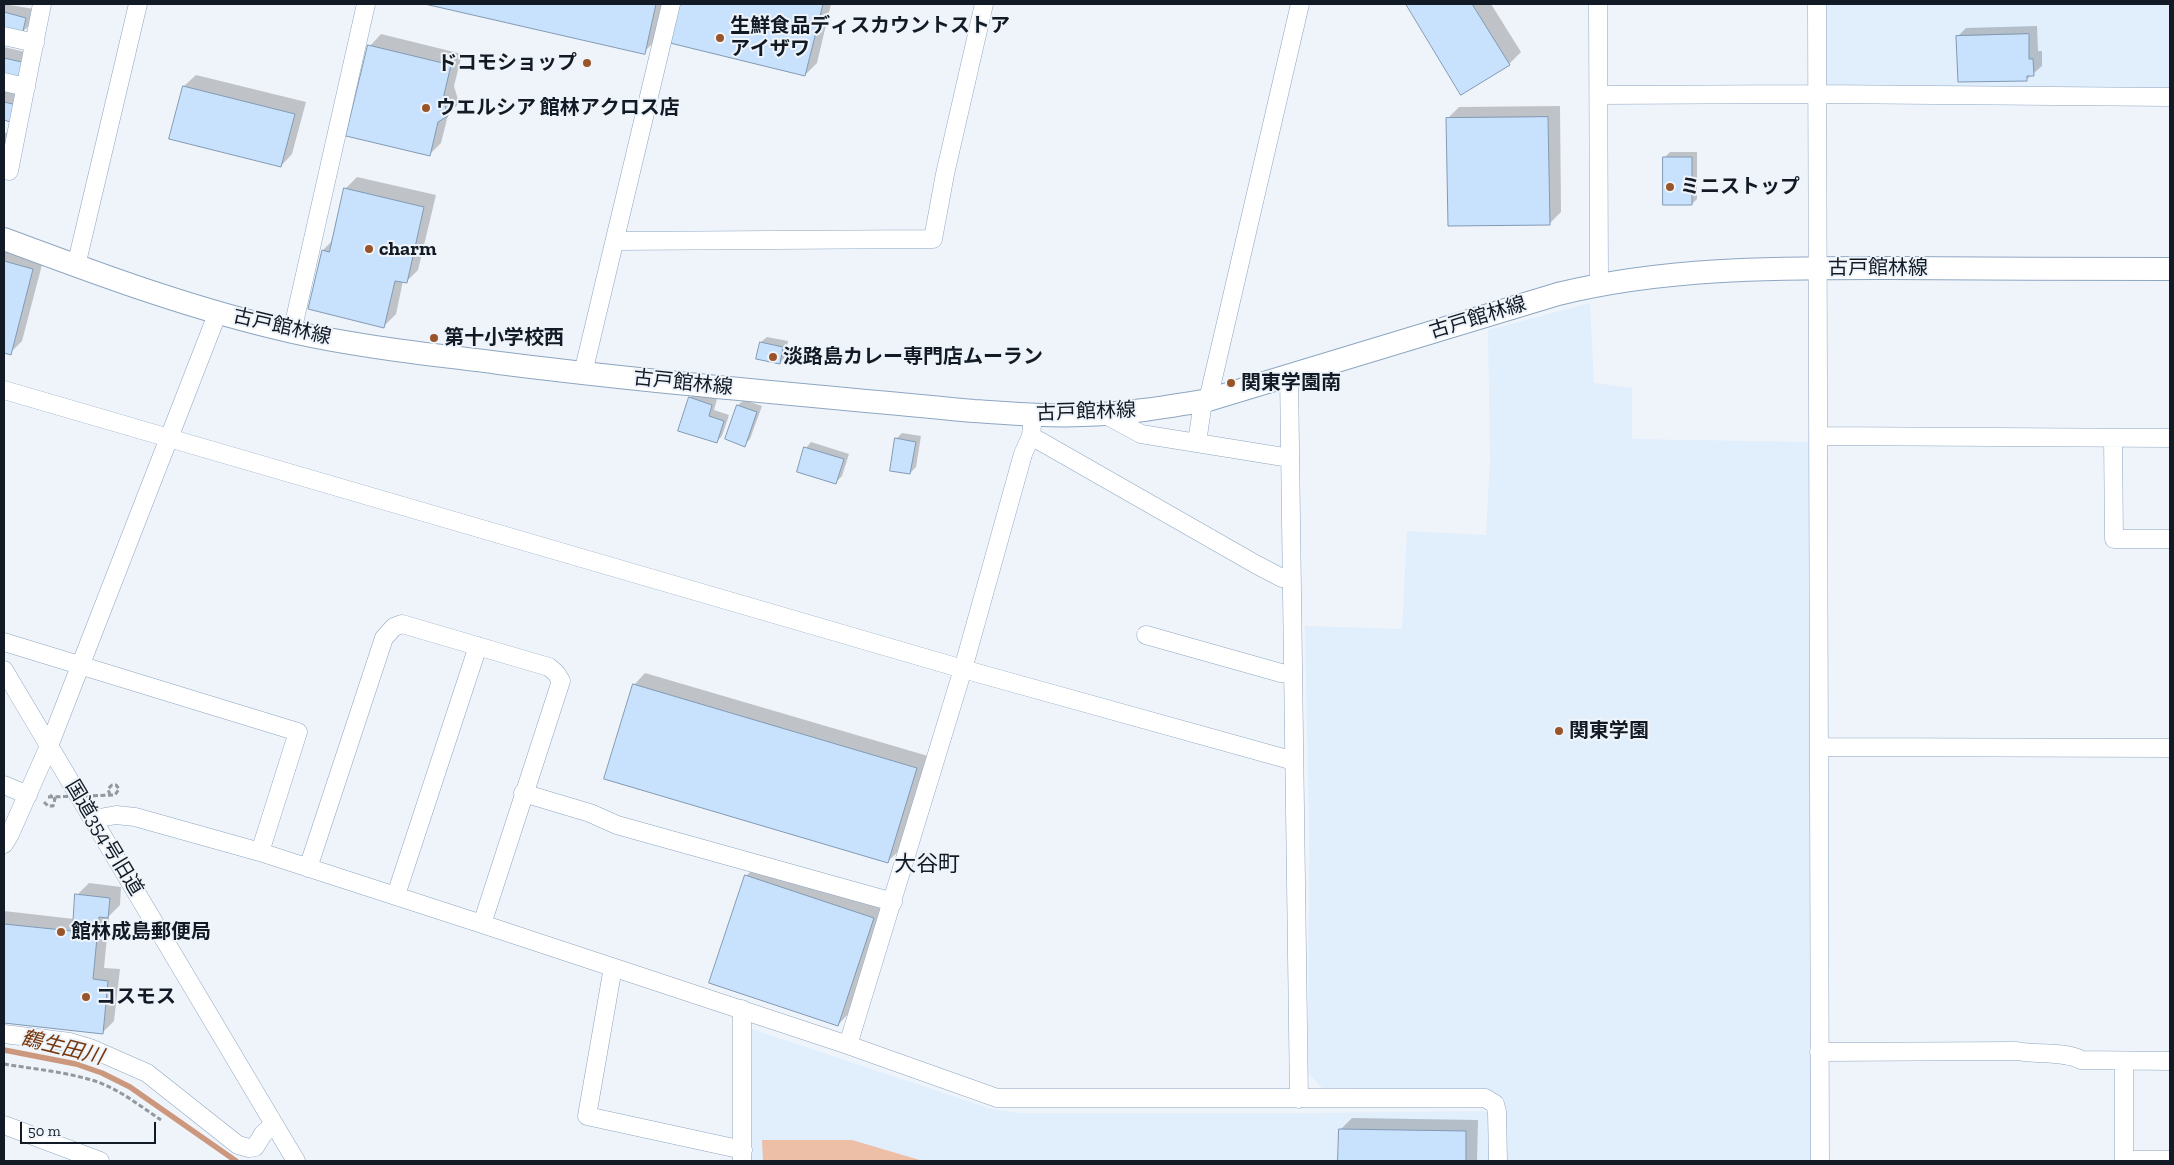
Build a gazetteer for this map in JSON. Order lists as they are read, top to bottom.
{
  "streets": {
    "main road": ["古戸館林線"],
    "street": ["国道354号旧道"]
  },
  "districts": ["大谷町"],
  "water": ["鶴生田川"],
  "places": [
    "生鮮食品ディスカウントストア アイザワ",
    "ドコモショップ",
    "ウエルシア 館林アクロス店",
    "ミニストップ",
    "charm",
    "第十小学校西",
    "淡路島カレー専門店ムーラン",
    "関東学園南",
    "関東学園",
    "館林成島郵便局",
    "コスモス"
  ],
  "scale_bar": "50 m"
}
